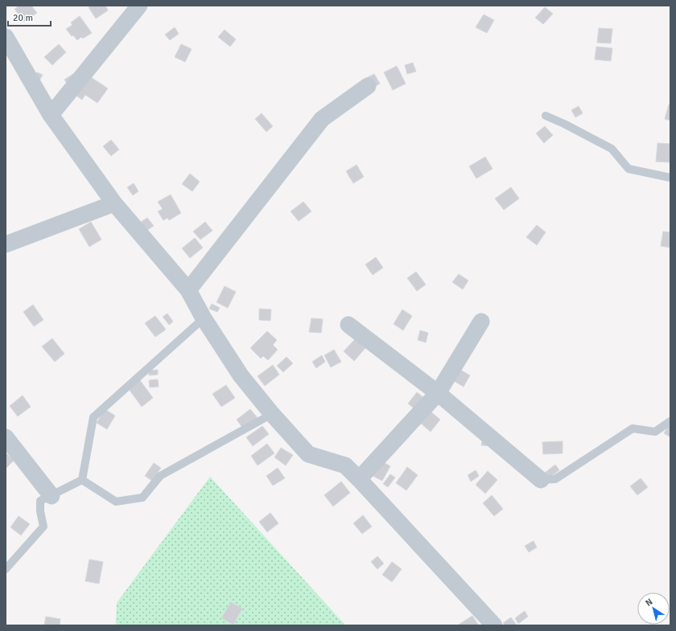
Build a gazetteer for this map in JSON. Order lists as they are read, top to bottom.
{
  "scale_bar": "20 m",
  "north": "top left"
}
